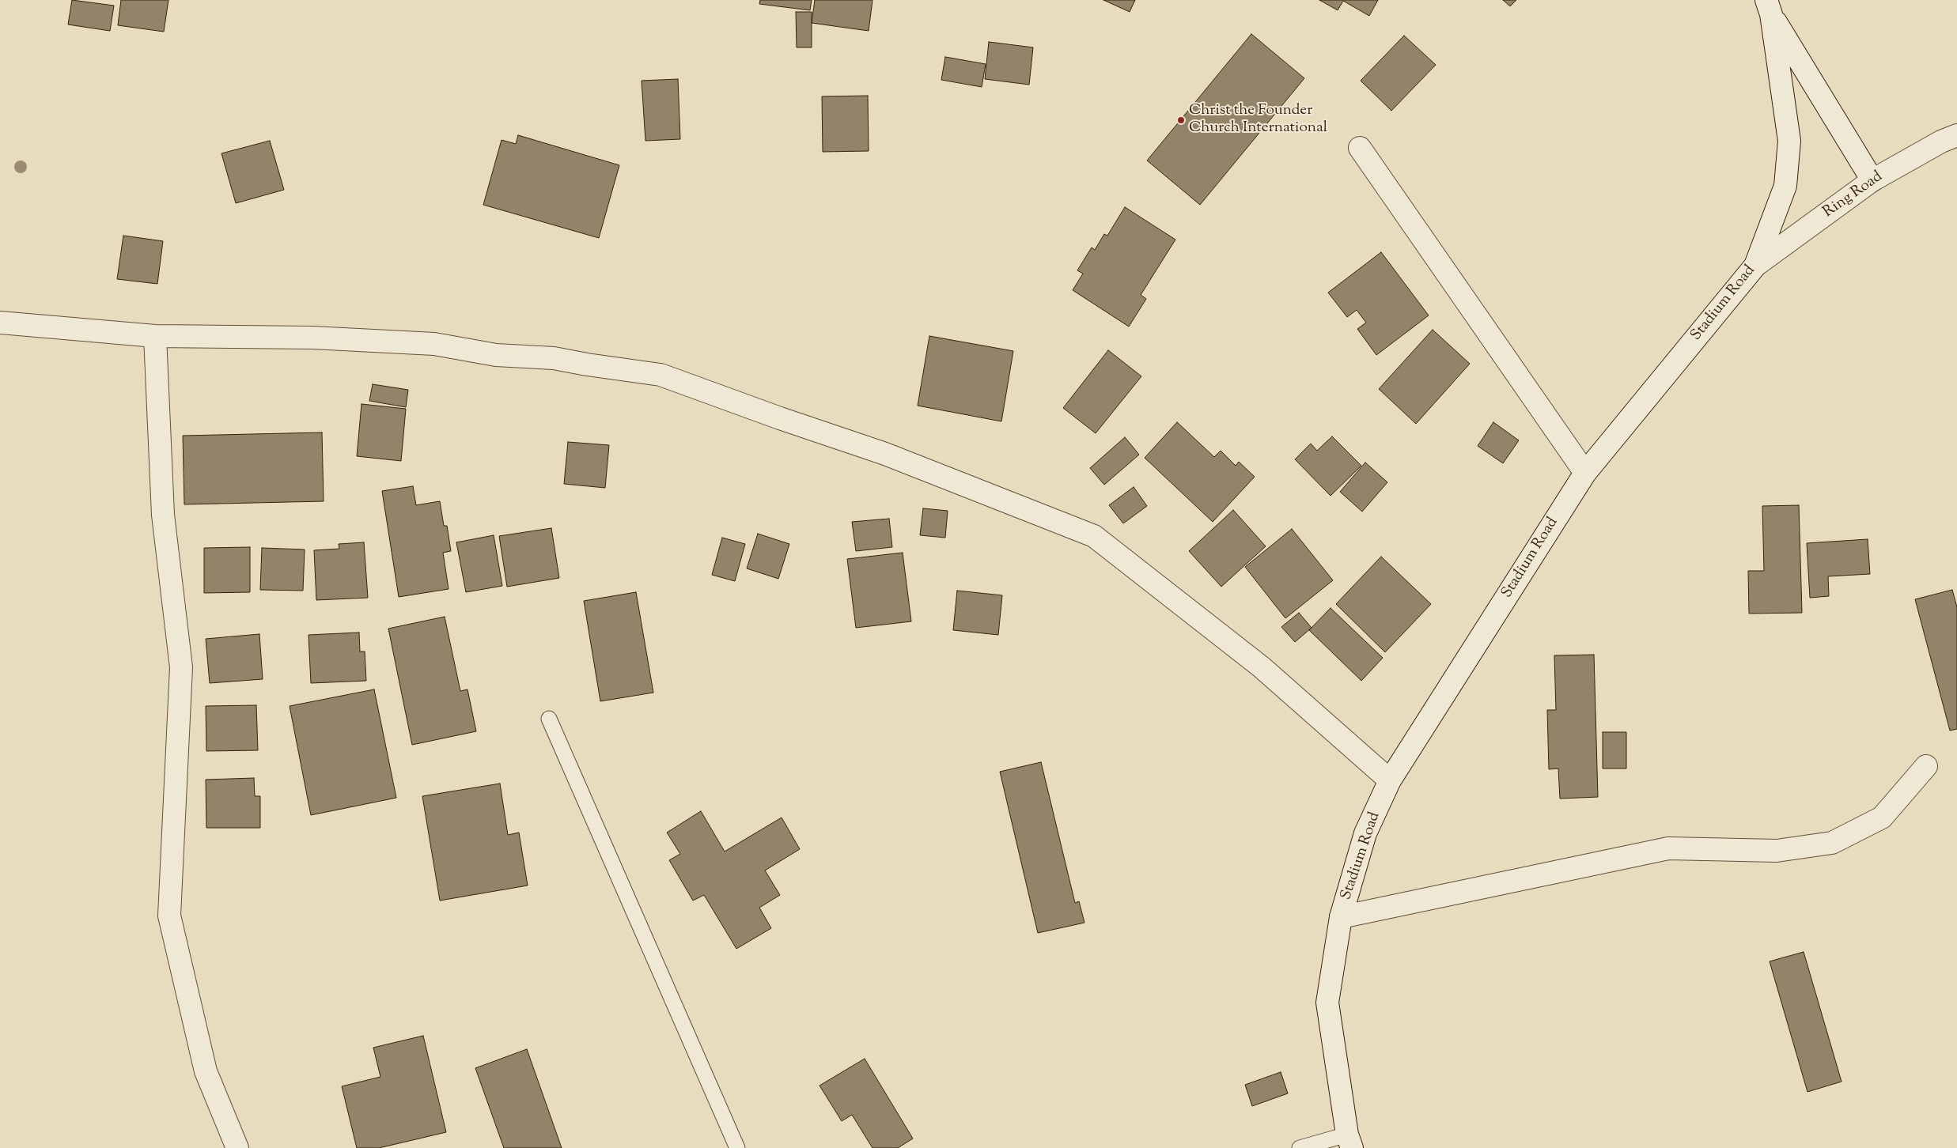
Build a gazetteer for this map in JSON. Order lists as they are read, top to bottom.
{
  "streets": {
    "street": ["Ring Road", "Stadium Road"]
  },
  "crossings": [
    ["Ring Road", "Stadium Road"]
  ],
  "places": ["Christ the Founder Church International"]
}
